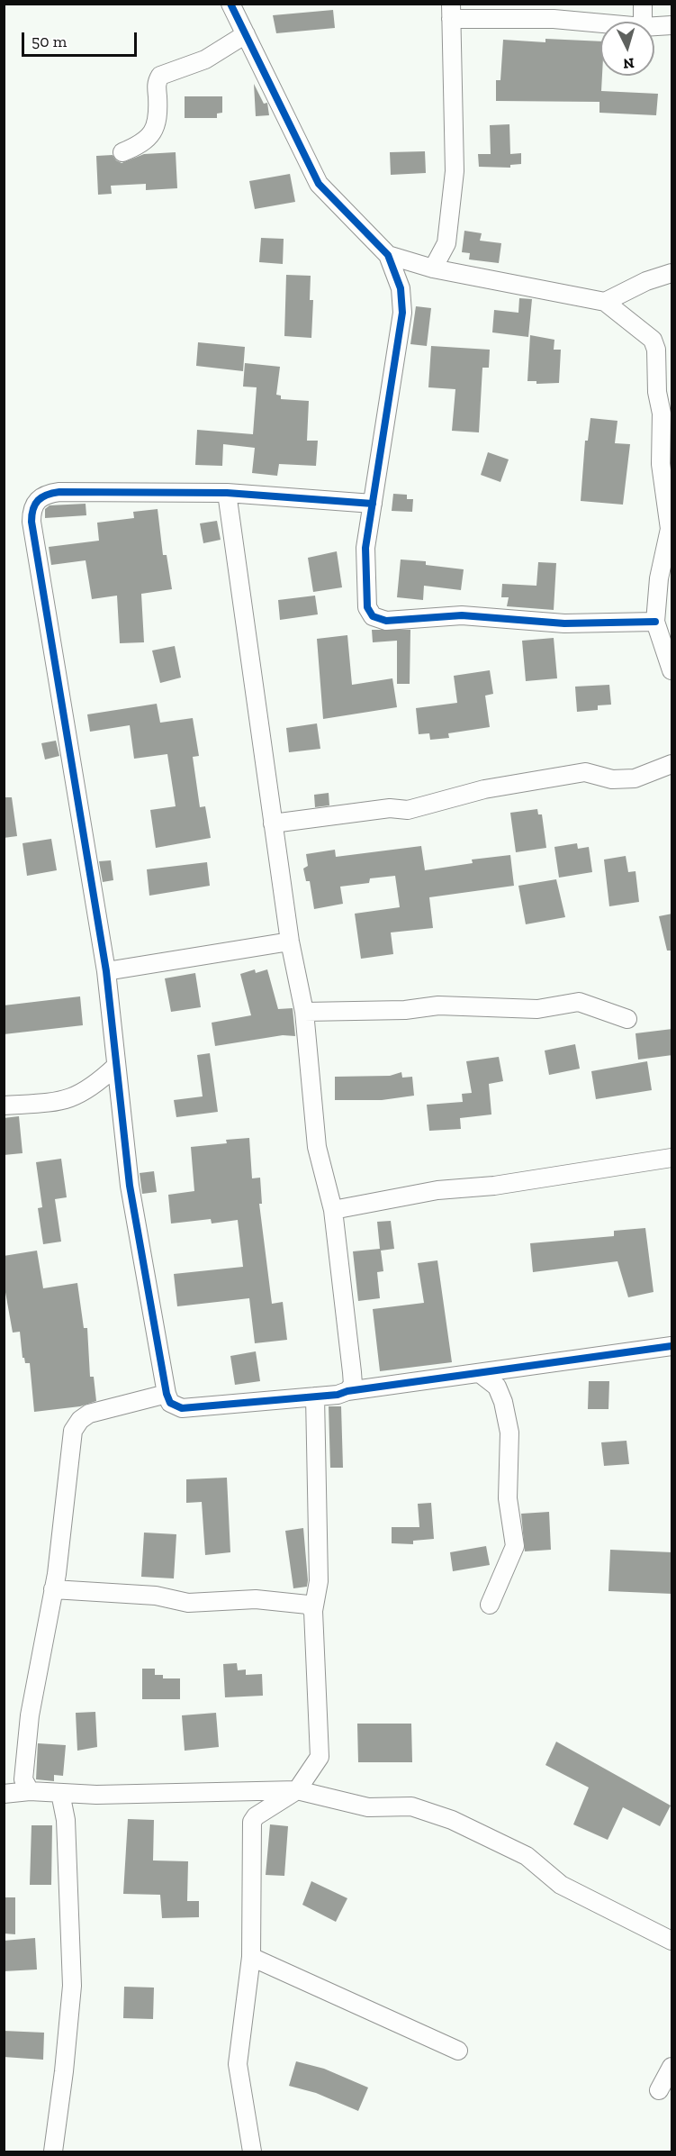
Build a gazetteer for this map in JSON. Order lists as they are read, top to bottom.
{
  "scale_bar": "50 m",
  "north": "bottom"
}
